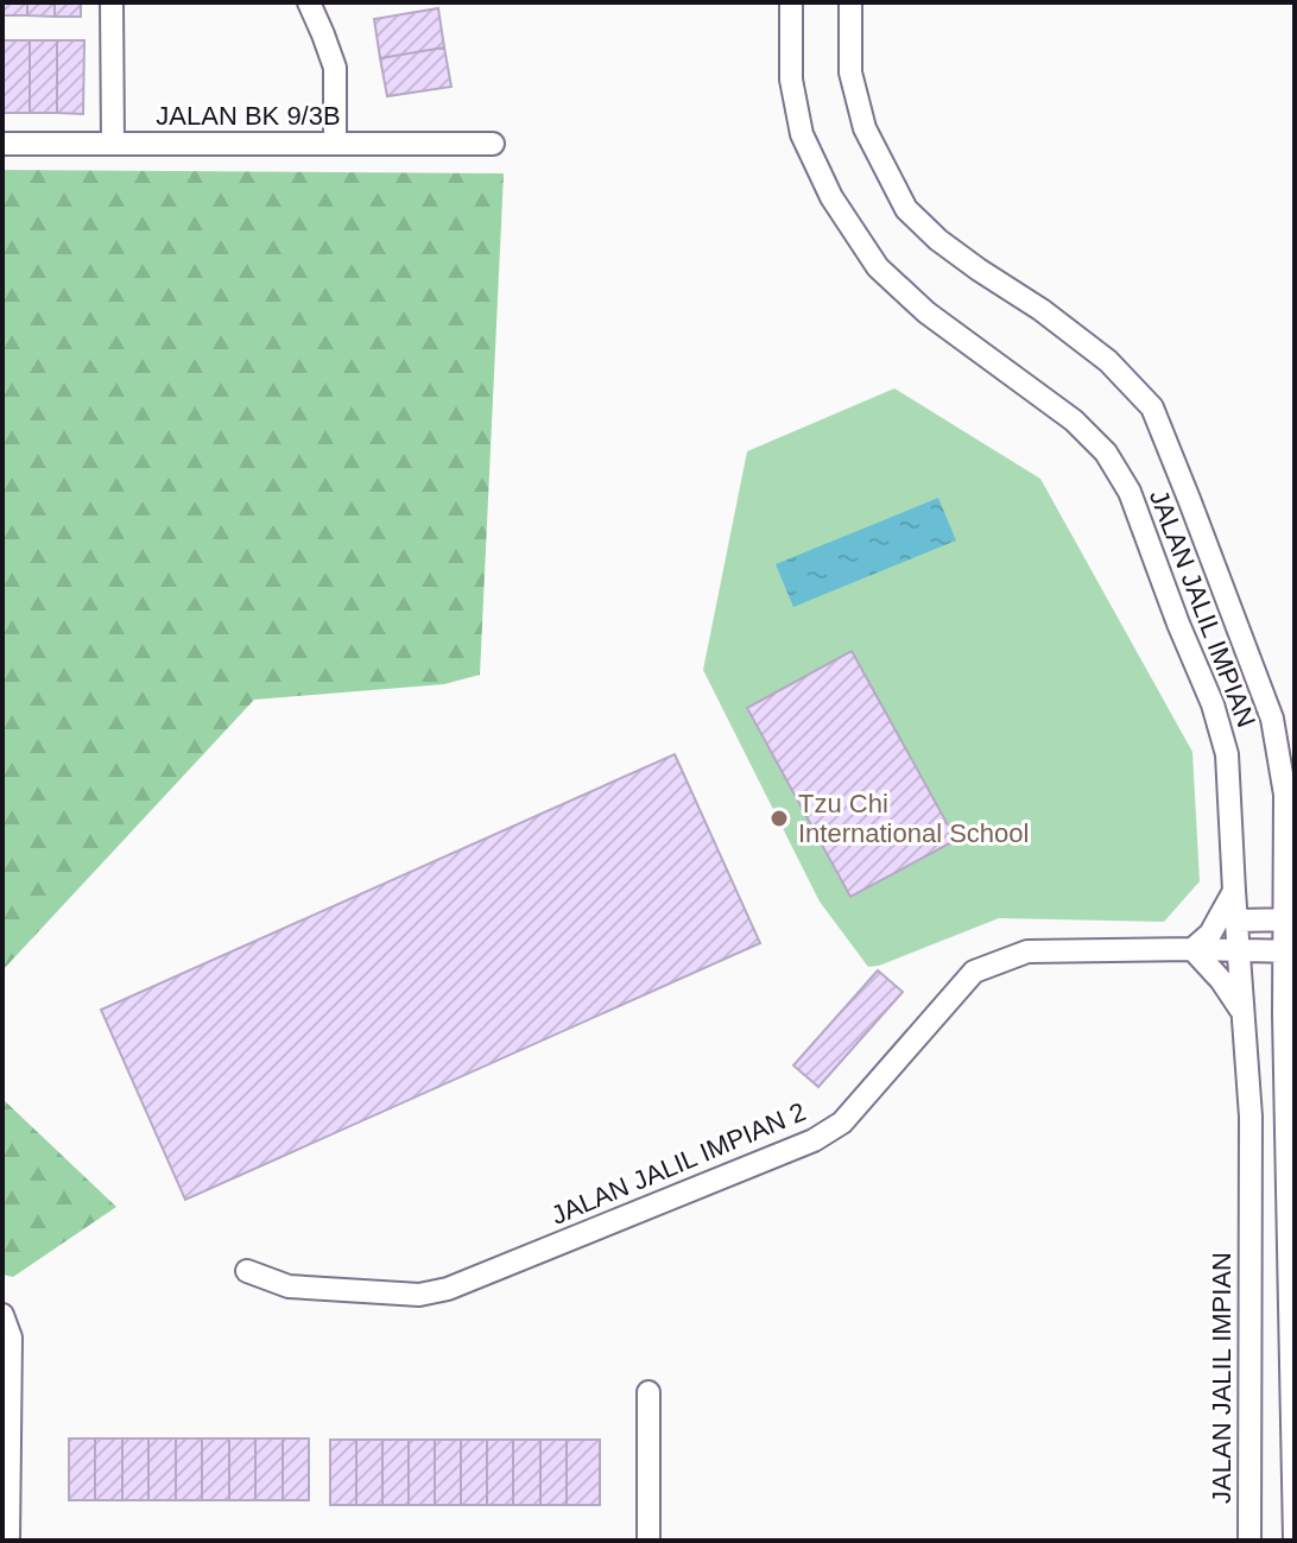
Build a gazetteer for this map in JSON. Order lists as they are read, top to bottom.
{
  "streets": {
    "street": ["JALAN BK 9/3B", "JALAN JALIL IMPIAN", "JALAN JALIL IMPIAN 2"]
  },
  "crossings": [
    ["JALAN JALIL IMPIAN", "JALAN JALIL IMPIAN 2"]
  ],
  "places": ["Tzu Chi International School"]
}
